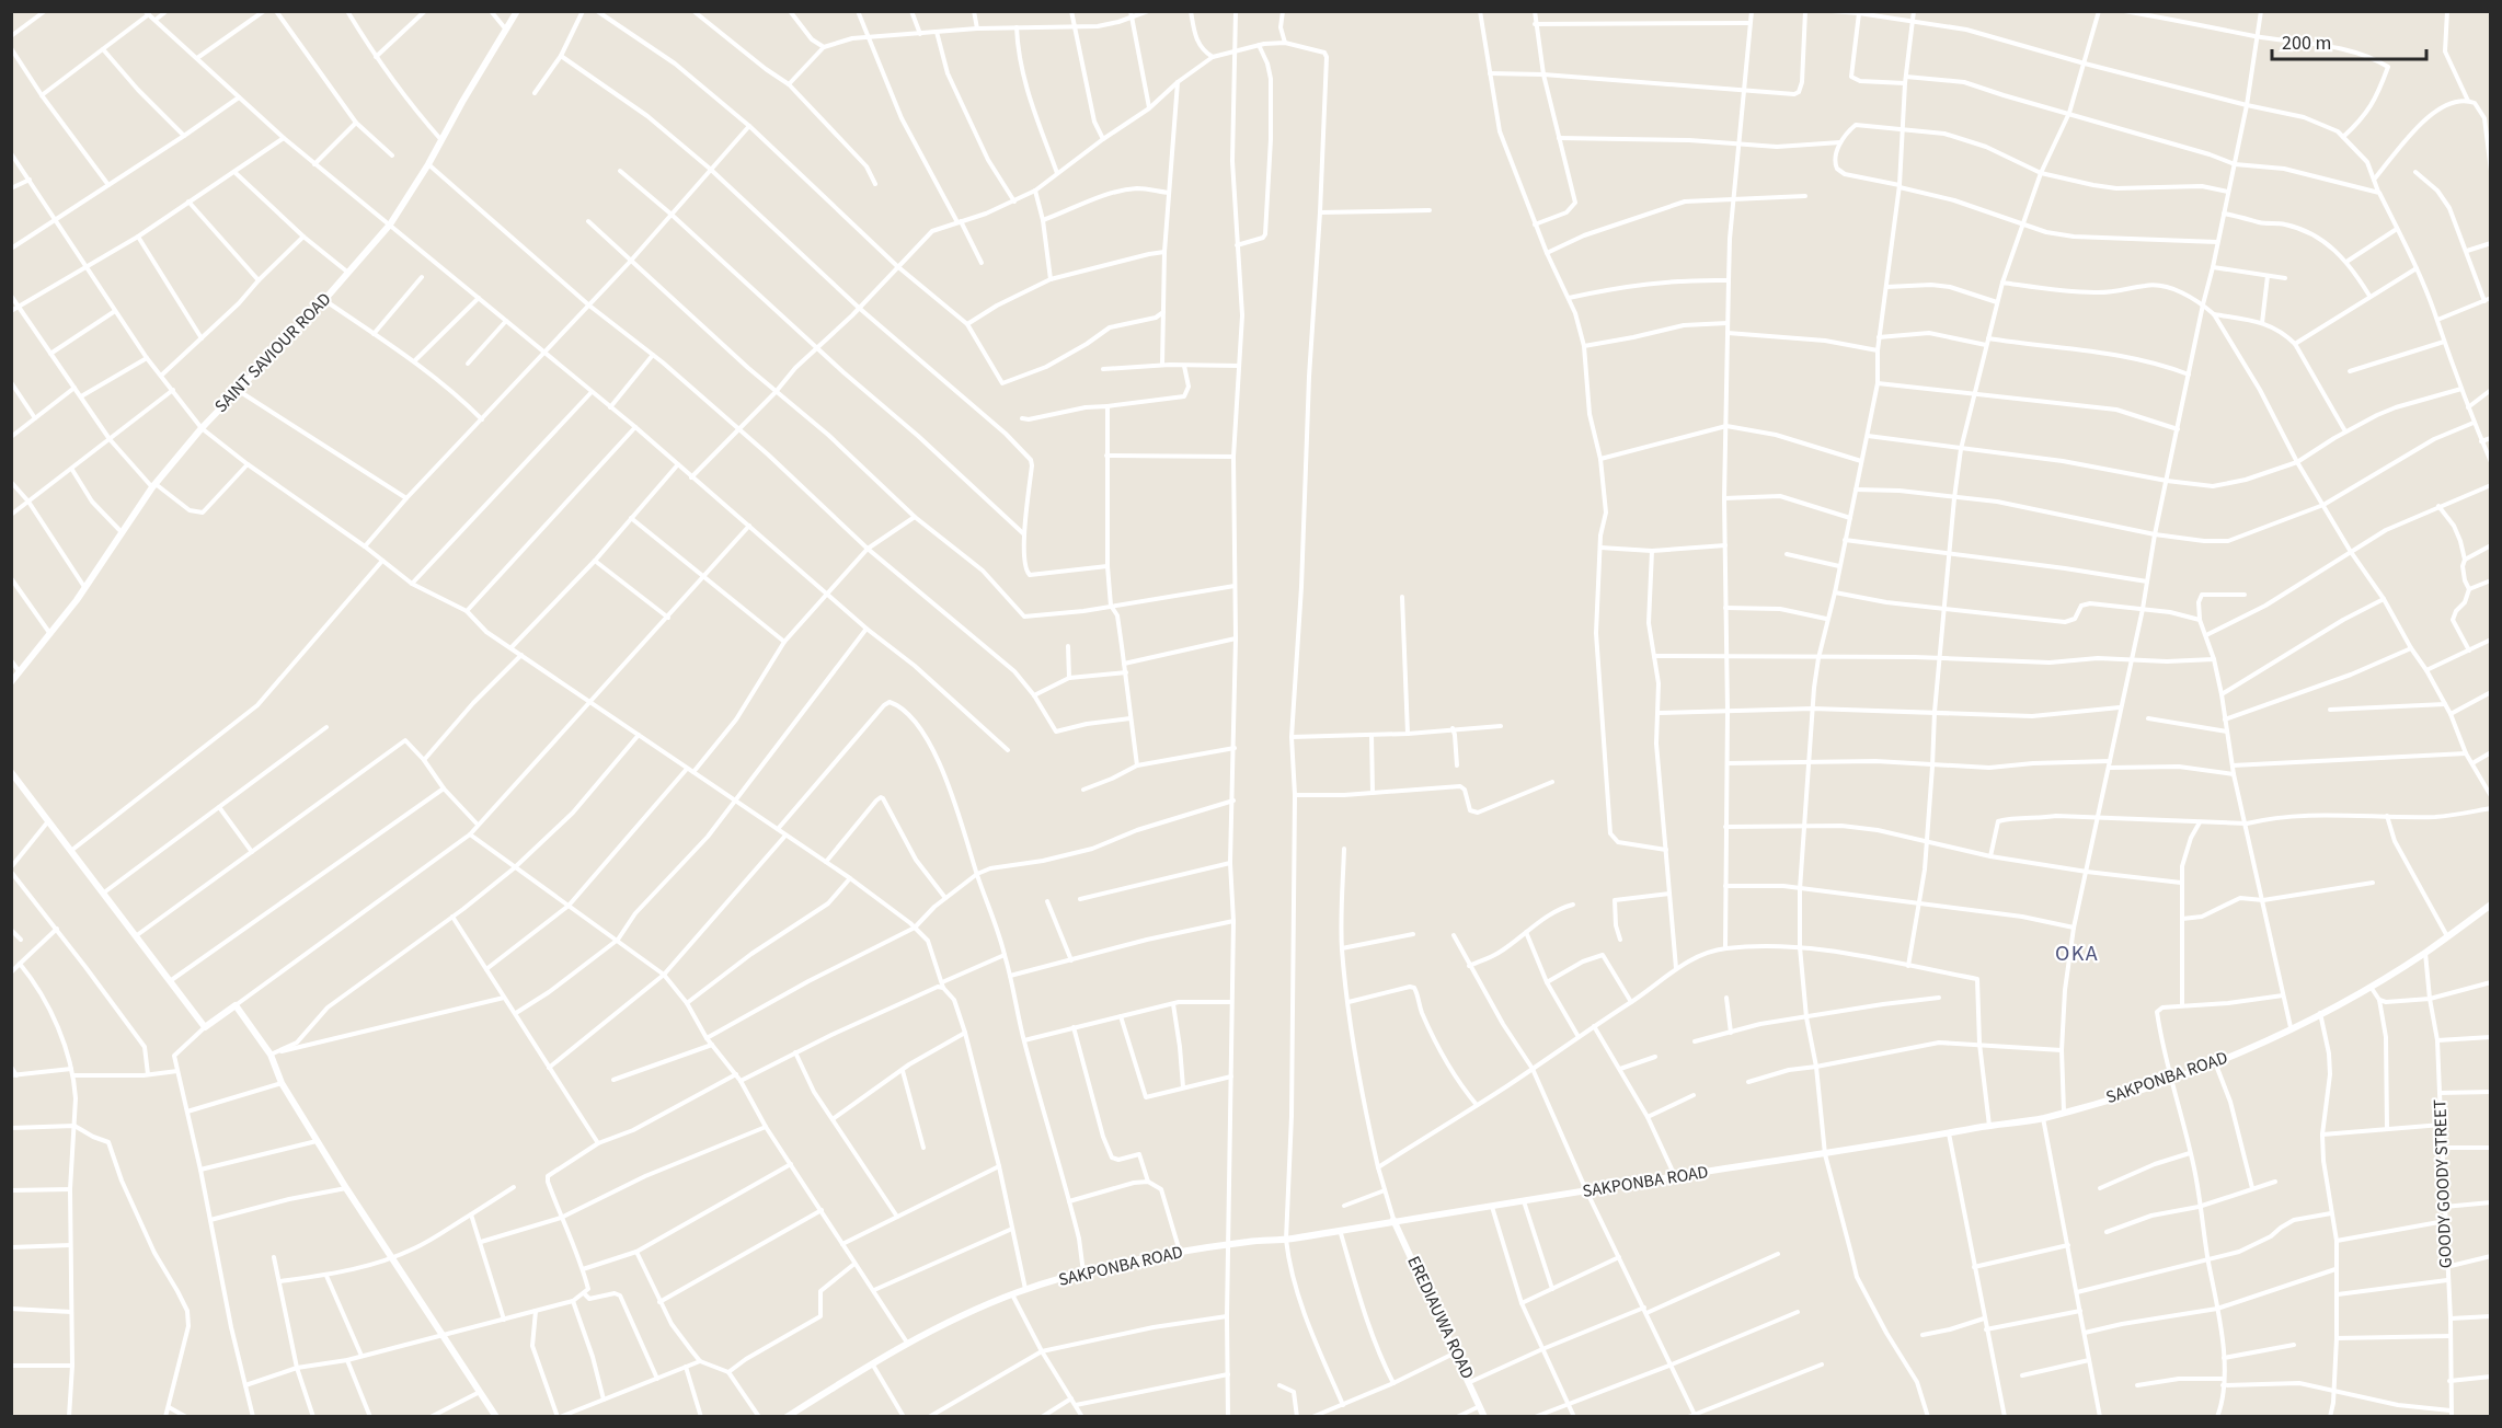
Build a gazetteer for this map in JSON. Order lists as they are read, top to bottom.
{
  "streets": {
    "street": [
      "SAINT SAVIOUR ROAD",
      "SAKPONBA ROAD",
      "GOODY GOODY STREET",
      "EREDIAUWA ROAD"
    ]
  },
  "crossings": [
    ["SAKPONBA ROAD", "GOODY GOODY STREET"],
    ["SAKPONBA ROAD", "EREDIAUWA ROAD"]
  ],
  "districts": ["OKA"],
  "scale_bar": "200 m"
}
